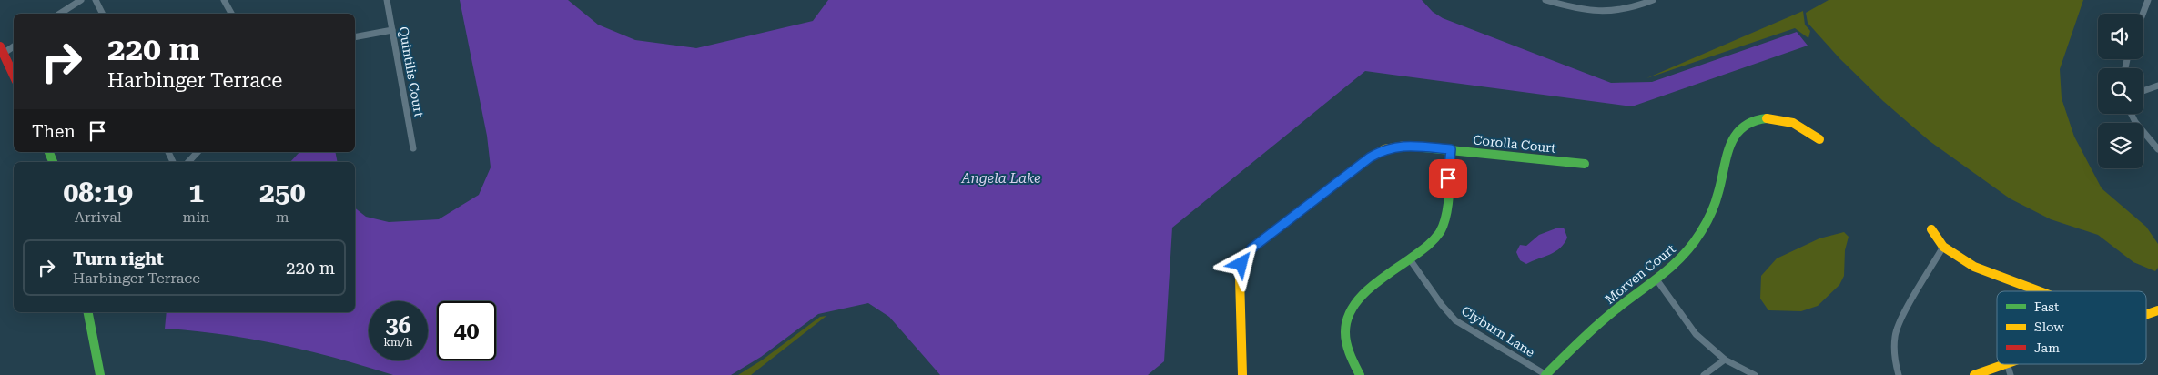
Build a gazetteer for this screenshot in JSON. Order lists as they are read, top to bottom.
{
  "streets": {
    "street": [
      "Quintilis Court",
      "Corolla Court",
      "Morven Court",
      "Clyburn Lane"
    ]
  },
  "crossings": [
    ["Morven Court", "Clyburn Lane"]
  ],
  "water": ["Angela Lake"],
  "legend": ["Fast", "Slow", "Jam"],
  "page": {
    "turn": ["220 m", "Harbinger Terrace"],
    "then": "Then",
    "eta": [
      "08:19",
      "Arrival",
      "1",
      "min",
      "250",
      "m"
    ],
    "list": [
      {
        "name": "Turn right",
        "note": "Harbinger Terrace",
        "value": "220 m"
      }
    ],
    "speed": "36 km/h",
    "limit": "40"
  }
}
